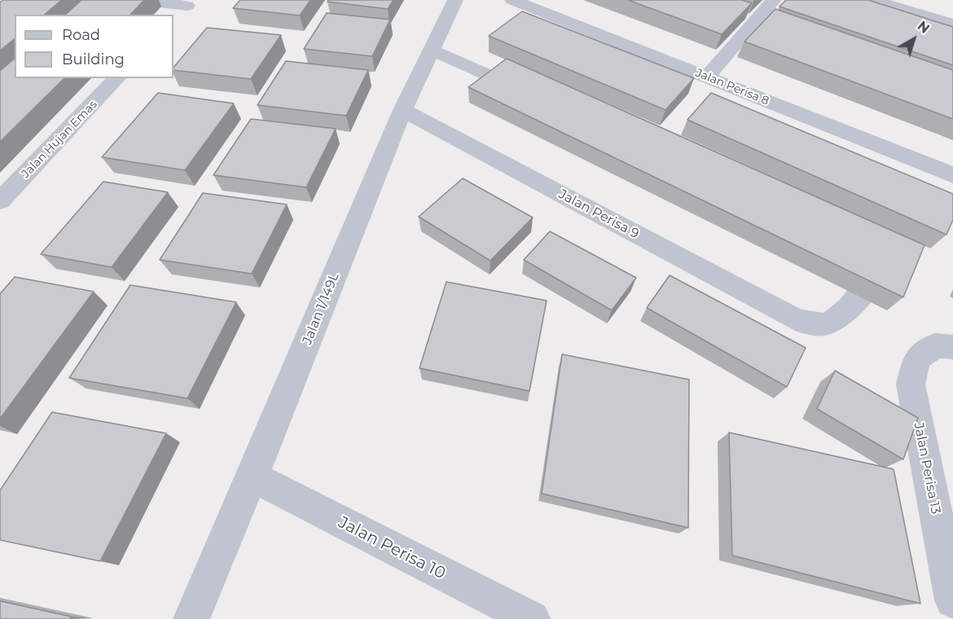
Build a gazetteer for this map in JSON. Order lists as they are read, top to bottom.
{
  "streets": {
    "street": [
      "Jalan Perisa 8",
      "Jalan Hujan Emas",
      "Jalan Perisa 9",
      "Jalan 1/149L",
      "Jalan Perisa 13",
      "Jalan Perisa 10"
    ]
  },
  "crossings": [
    ["Jalan Perisa 9", "Jalan 1/149L"],
    ["Jalan 1/149L", "Jalan Perisa 10"]
  ],
  "legend": ["Road", "Building"],
  "north": "top right"
}
